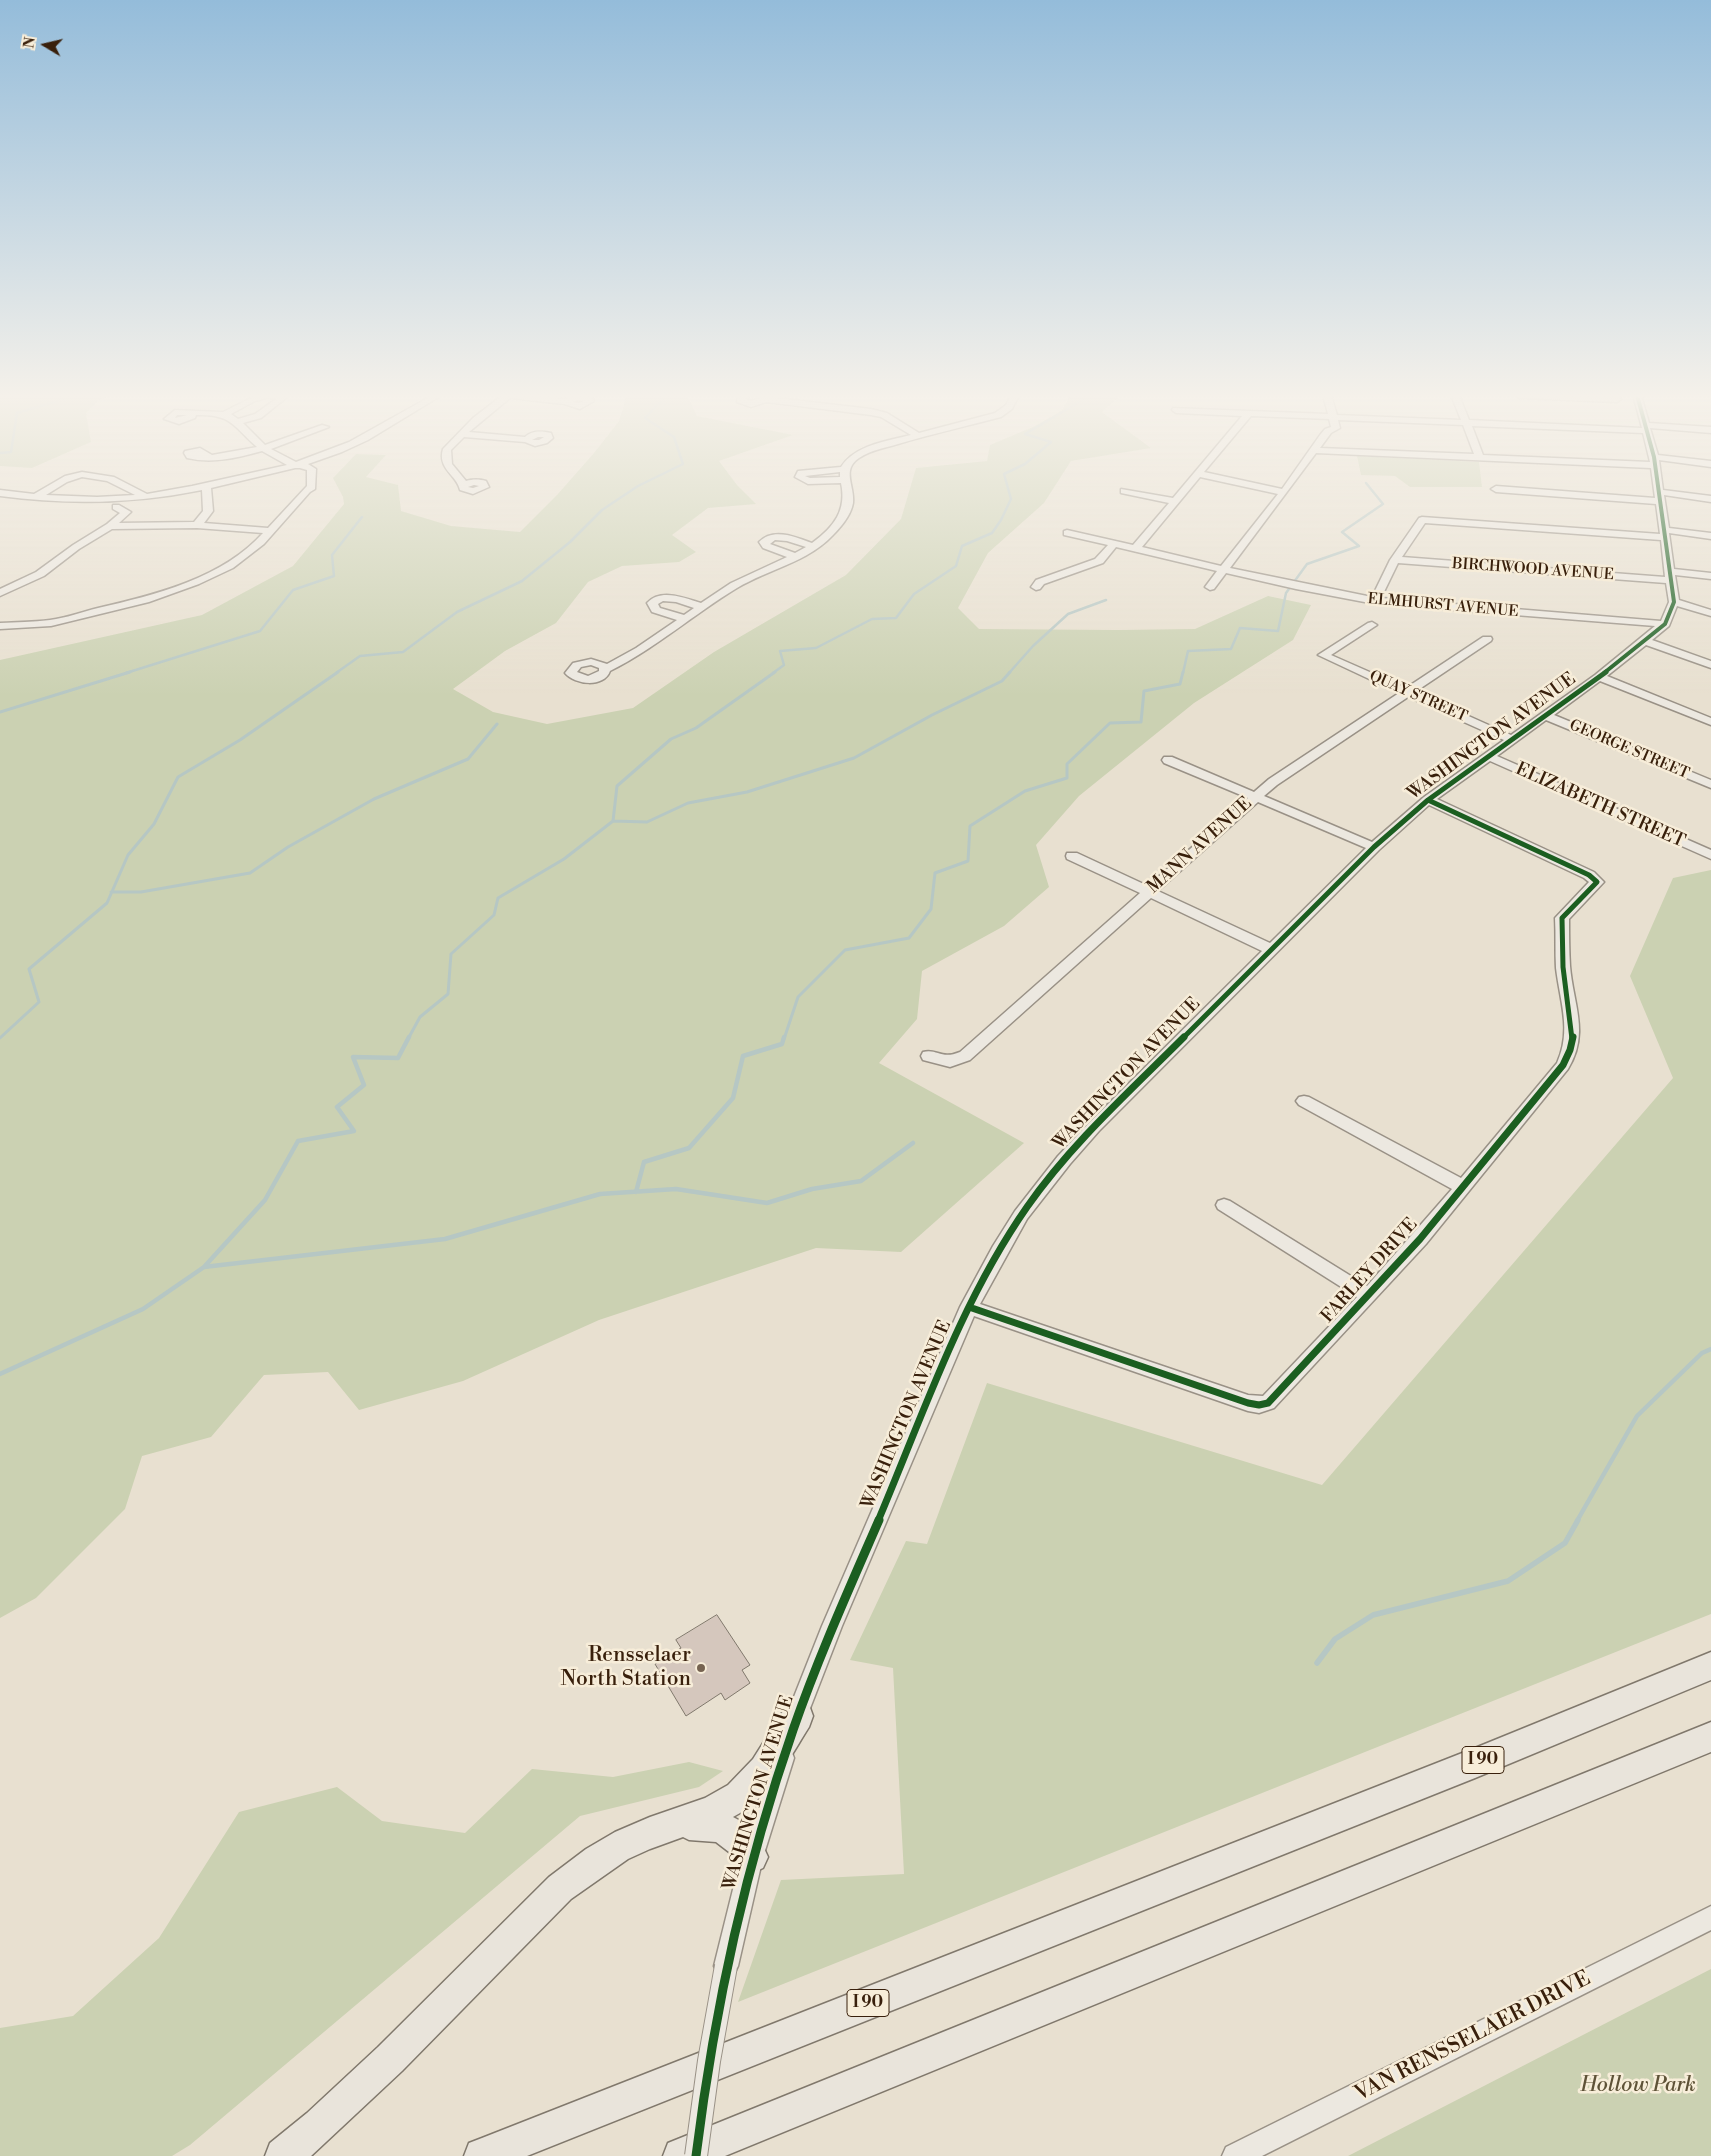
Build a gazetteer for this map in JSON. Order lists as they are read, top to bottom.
{
  "streets": {
    "highway": ["I 90"],
    "street": [
      "BIRCHWOOD AVENUE",
      "ELMHURST AVENUE",
      "QUAY STREET",
      "WASHINGTON AVENUE",
      "GEORGE STREET",
      "ELIZABETH STREET",
      "MANN AVENUE",
      "FARLEY DRIVE",
      "VAN RENSSELAER DRIVE"
    ]
  },
  "crossings": [
    ["BIRCHWOOD AVENUE", "WASHINGTON AVENUE"],
    ["ELMHURST AVENUE", "WASHINGTON AVENUE"],
    ["QUAY STREET", "WASHINGTON AVENUE"],
    ["QUAY STREET", "MANN AVENUE"],
    ["WASHINGTON AVENUE", "GEORGE STREET"],
    ["WASHINGTON AVENUE", "ELIZABETH STREET"],
    ["WASHINGTON AVENUE", "FARLEY DRIVE"]
  ],
  "parks": ["Hollow Park"],
  "places": ["Rensselaer North Station"],
  "north": "left"
}
